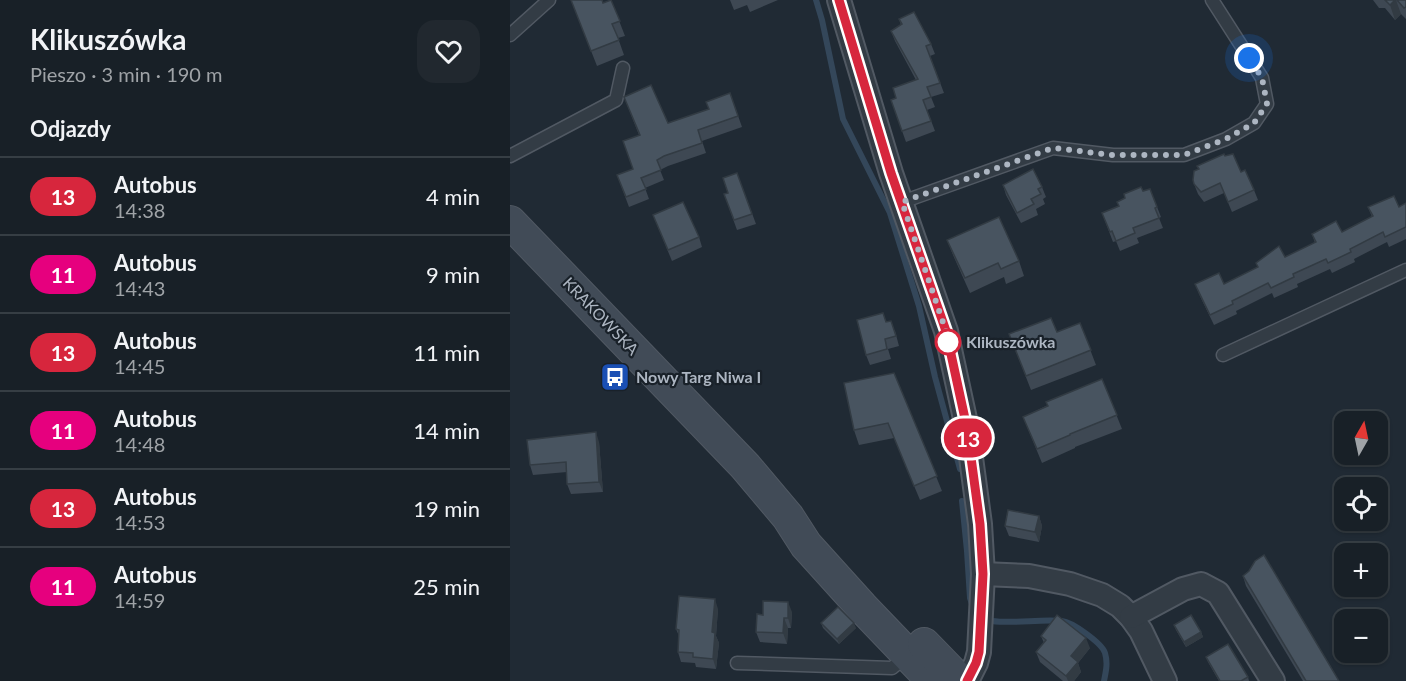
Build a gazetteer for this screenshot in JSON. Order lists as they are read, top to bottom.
{
  "streets": {
    "main road": ["KRAKOWSKA"]
  },
  "places": {
    "other": ["Klikuszówka"],
    "bus stop": ["Nowy Targ Niwa I"]
  },
  "lines": ["bus line 13"],
  "north": "top",
  "page": {
    "heading": [
      ["Klikuszówka", "Pieszo · 3 min · 190 m"],
      "Odjazdy"
    ],
    "on_map": "13",
    "list": [
      {
        "mark": "13",
        "name": "Autobus",
        "note": "14:38",
        "value": "4 min"
      },
      {
        "mark": "11",
        "name": "Autobus",
        "note": "14:43",
        "value": "9 min"
      },
      {
        "mark": "13",
        "name": "Autobus",
        "note": "14:45",
        "value": "11 min"
      },
      {
        "mark": "11",
        "name": "Autobus",
        "note": "14:48",
        "value": "14 min"
      },
      {
        "mark": "13",
        "name": "Autobus",
        "note": "14:53",
        "value": "19 min"
      },
      {
        "mark": "11",
        "name": "Autobus",
        "note": "14:59",
        "value": "25 min"
      }
    ],
    "map_buttons": ["+", "−"]
  }
}
